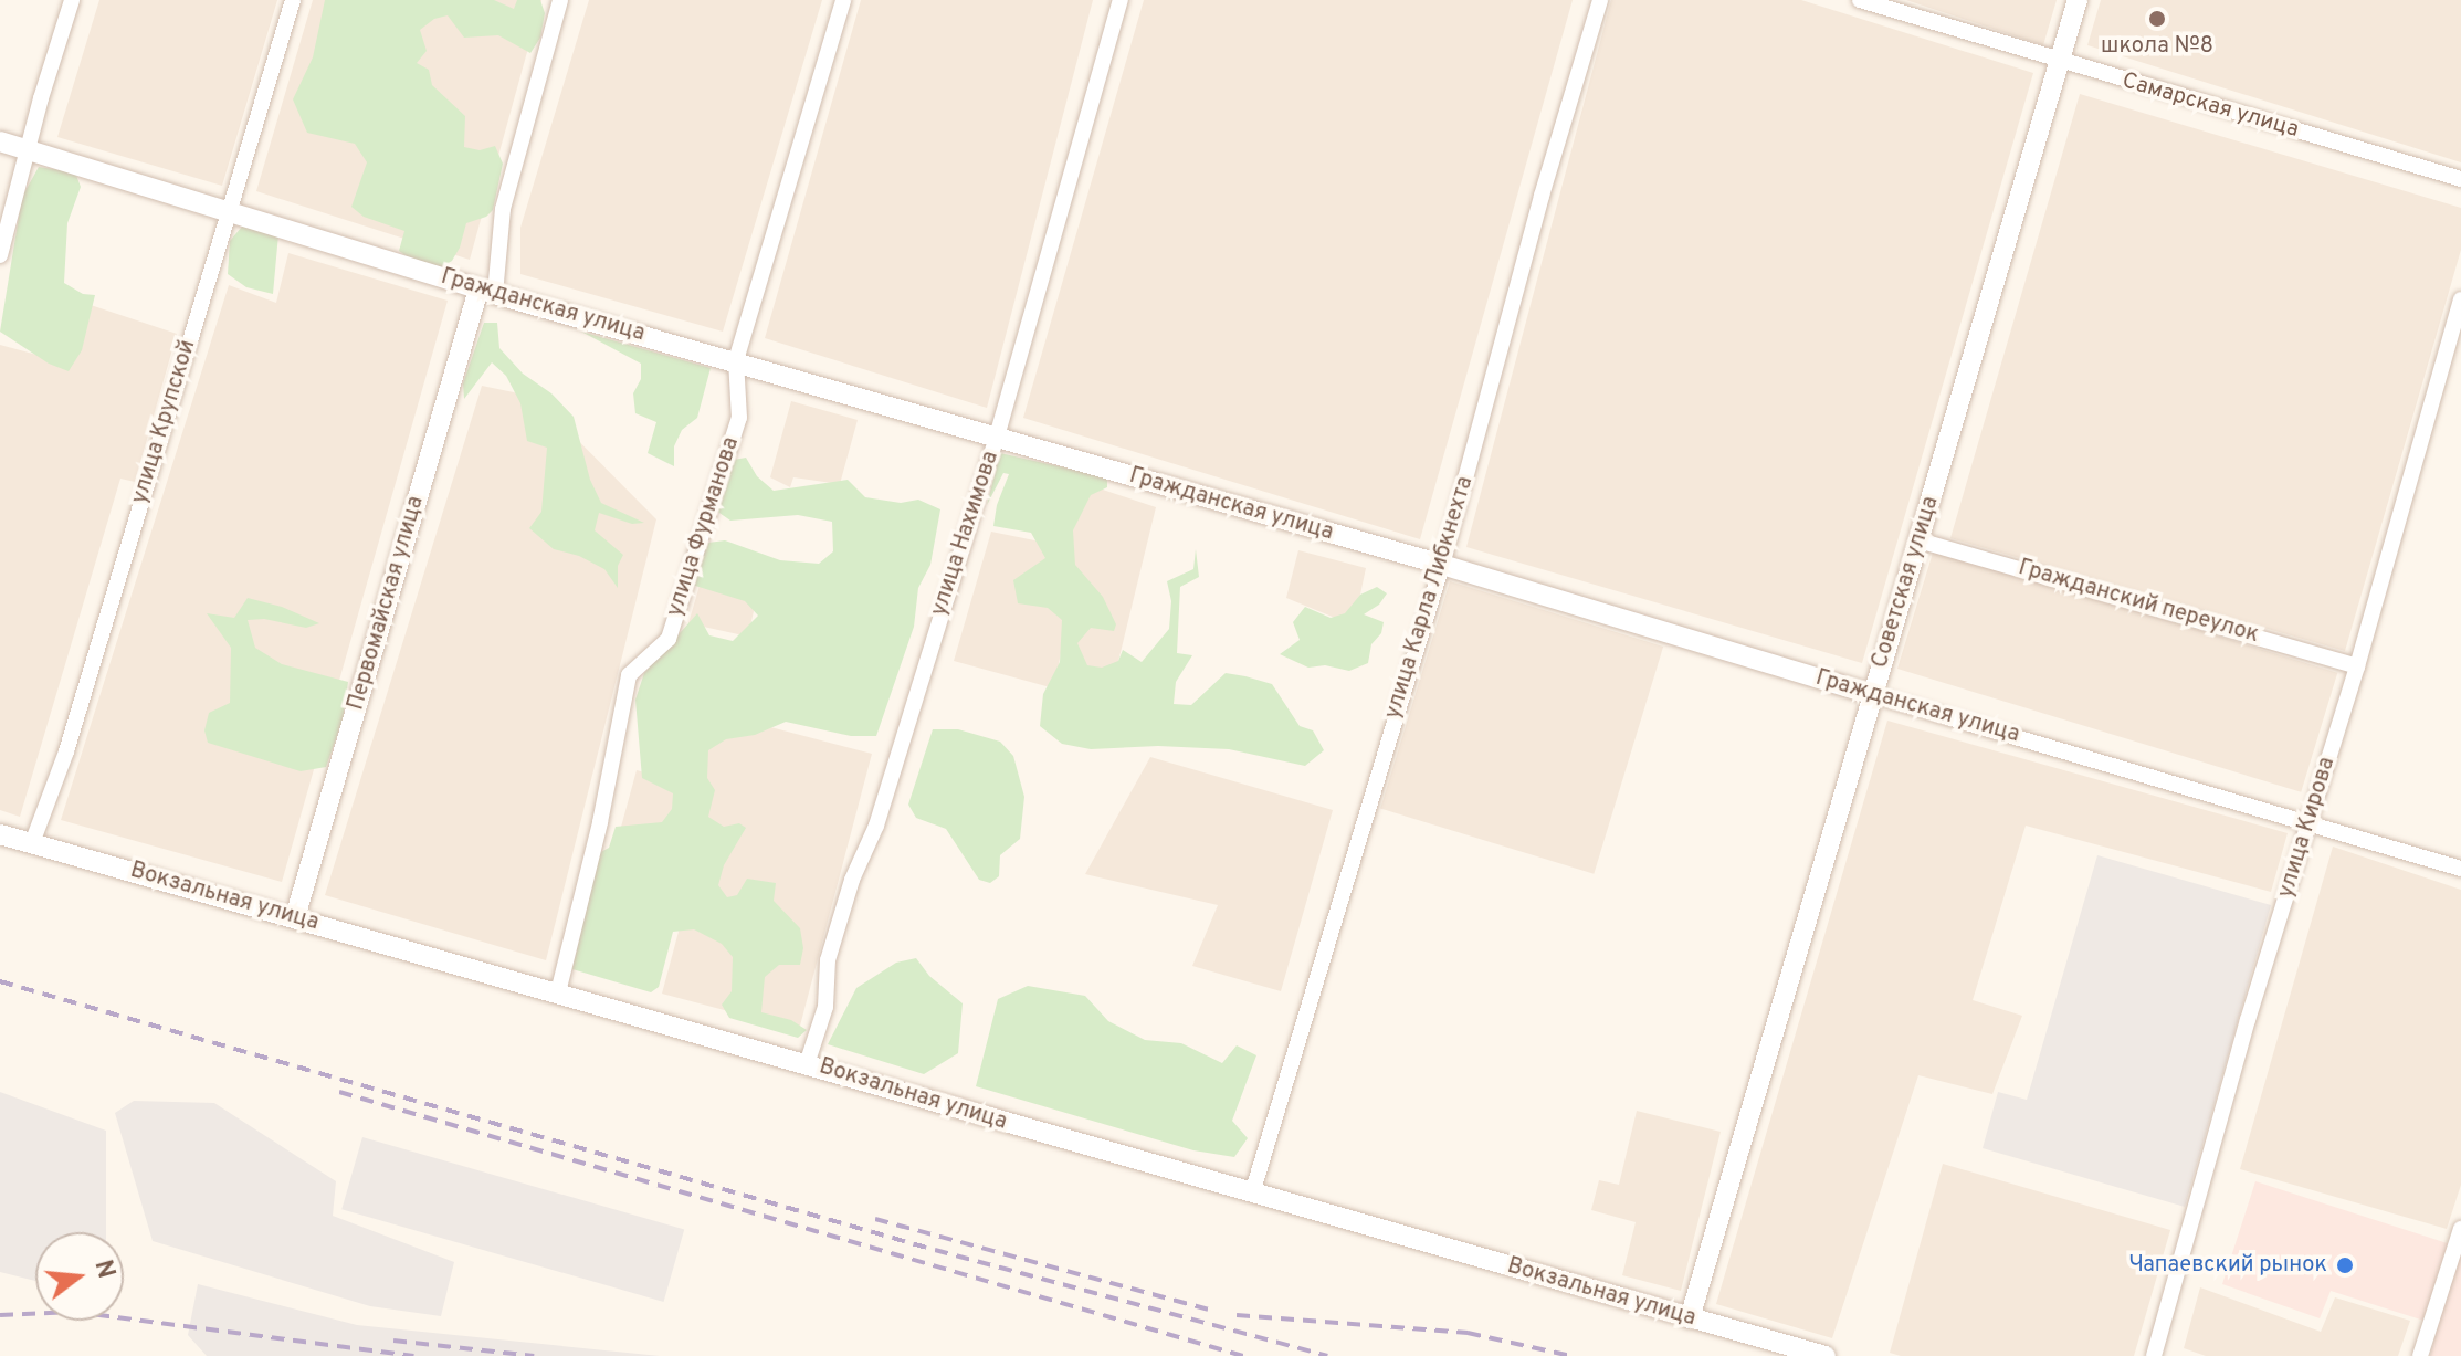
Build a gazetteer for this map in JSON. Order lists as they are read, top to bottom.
{
  "streets": {
    "street": [
      "Самарская улица",
      "Гражданская улица",
      "улица Крупской",
      "улица Фурманова",
      "улица Нахимова",
      "Советская улица",
      "улица Карла Либкнехта",
      "Гражданский переулок",
      "Первомайская улица",
      "улица Кирова",
      "Вокзальная улица"
    ]
  },
  "crossings": [
    ["Самарская улица", "Советская улица"],
    ["Гражданская улица", "улица Крупской"],
    ["Гражданская улица", "улица Фурманова"],
    ["Гражданская улица", "улица Нахимова"],
    ["Гражданская улица", "Советская улица"],
    ["Гражданская улица", "улица Карла Либкнехта"],
    ["Гражданская улица", "Первомайская улица"],
    ["Гражданская улица", "улица Кирова"],
    ["улица Крупской", "Вокзальная улица"],
    ["улица Фурманова", "Вокзальная улица"],
    ["улица Нахимова", "Вокзальная улица"],
    ["Советская улица", "Гражданский переулок"],
    ["Советская улица", "Вокзальная улица"],
    ["улица Карла Либкнехта", "Вокзальная улица"],
    ["Гражданский переулок", "улица Кирова"],
    ["Первомайская улица", "Вокзальная улица"]
  ],
  "places": ["школа №8", "Чапаевский рынок"],
  "north": "right"
}
